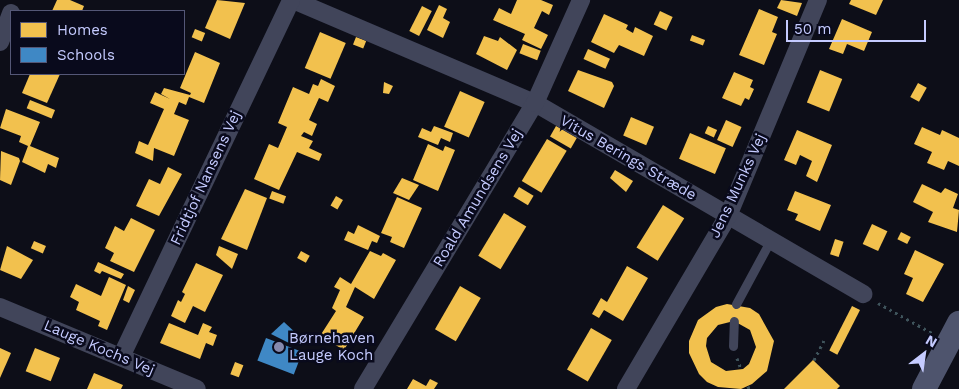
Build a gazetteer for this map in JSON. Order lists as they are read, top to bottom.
{
  "streets": {
    "street": [
      "Vitus Berings Stræde",
      "Fridtjof Nansens Vej",
      "Jens Munks Vej",
      "Roald Amundsens Vej",
      "Lauge Kochs Vej"
    ]
  },
  "crossings": [
    ["Vitus Berings Stræde", "Fridtjof Nansens Vej"],
    ["Vitus Berings Stræde", "Jens Munks Vej"],
    ["Vitus Berings Stræde", "Roald Amundsens Vej"],
    ["Fridtjof Nansens Vej", "Lauge Kochs Vej"]
  ],
  "places": ["Børnehaven Lauge Koch"],
  "legend": ["Homes", "Schools"],
  "scale_bar": "50 m",
  "north": "top right"
}
